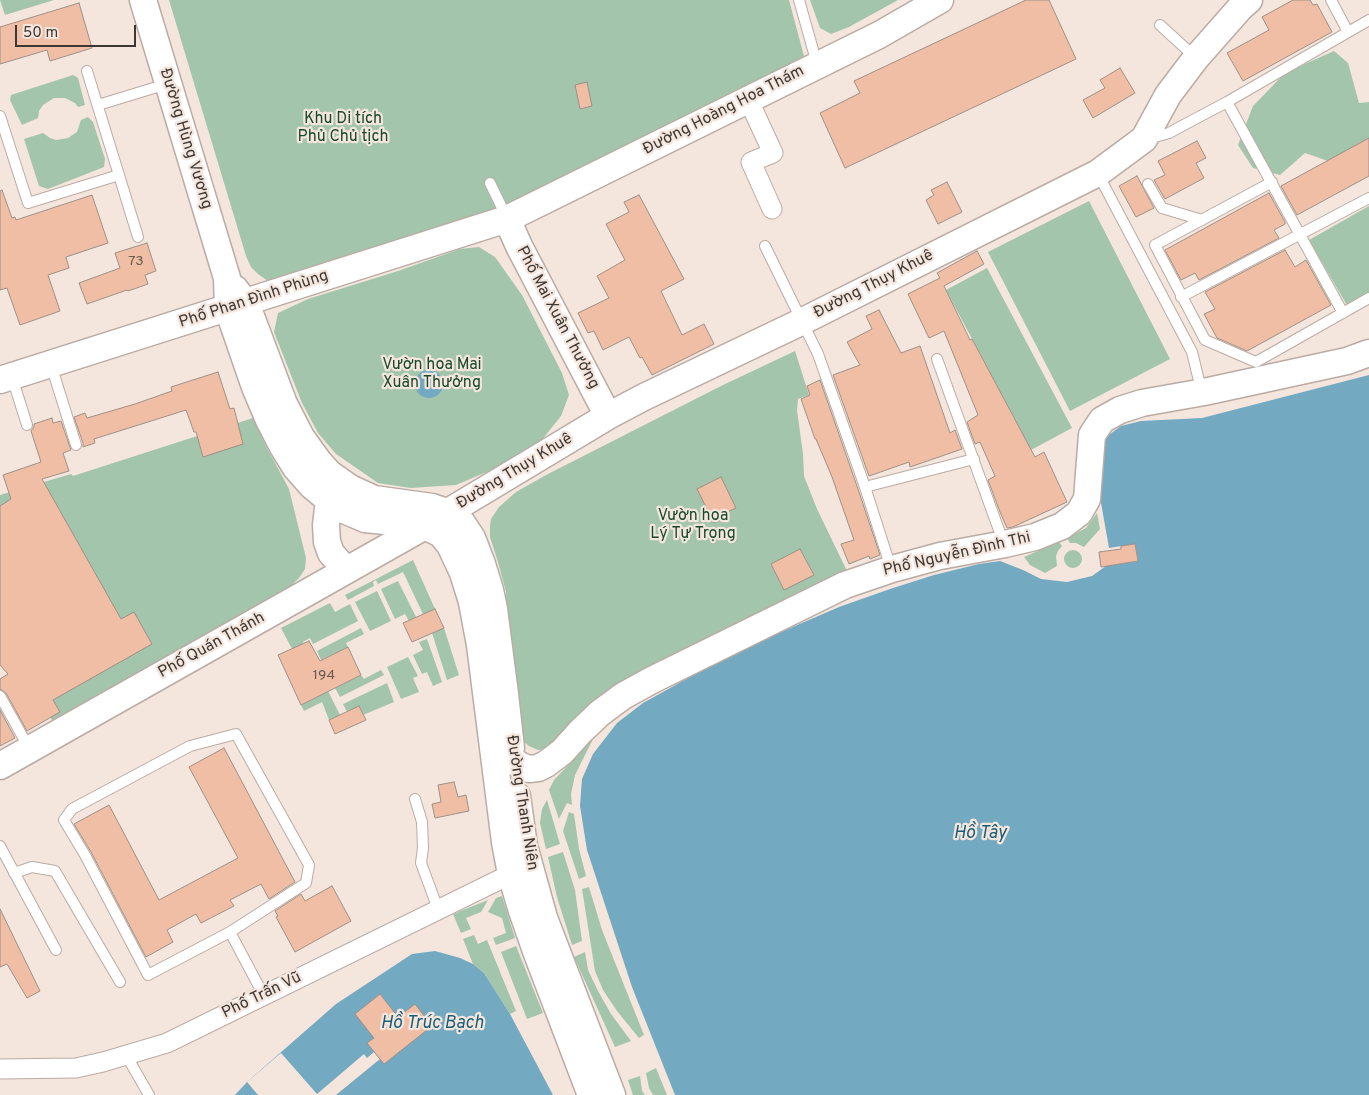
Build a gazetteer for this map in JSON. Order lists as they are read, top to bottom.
{
  "streets": {
    "main road": [
      "Đường Hoàng Hoa Thám",
      "Đường Hùng Vương",
      "Đường Thụy Khuê",
      "Phố Phan Đình Phùng",
      "Phố Mai Xuân Thưởng",
      "Phố Nguyễn Đình Thi",
      "Phố Quán Thánh",
      "Đường Thanh Niên"
    ],
    "street": ["Phố Trấn Vũ"]
  },
  "crossings": [
    ["Đường Hoàng Hoa Thám", "Phố Phan Đình Phùng"],
    ["Đường Hoàng Hoa Thám", "Phố Mai Xuân Thưởng"],
    ["Đường Hùng Vương", "Đường Thụy Khuê"],
    ["Đường Hùng Vương", "Phố Phan Đình Phùng"],
    ["Đường Hùng Vương", "Phố Quán Thánh"],
    ["Đường Hùng Vương", "Đường Thanh Niên"],
    ["Đường Thụy Khuê", "Phố Mai Xuân Thưởng"],
    ["Đường Thụy Khuê", "Phố Quán Thánh"],
    ["Đường Thụy Khuê", "Đường Thanh Niên"],
    ["Phố Phan Đình Phùng", "Phố Mai Xuân Thưởng"],
    ["Phố Nguyễn Đình Thi", "Đường Thanh Niên"],
    ["Phố Quán Thánh", "Đường Thanh Niên"],
    ["Đường Thanh Niên", "Phố Trấn Vũ"]
  ],
  "water": ["Hồ Tây", "Hồ Trúc Bạch"],
  "parks": ["Khu Di tích Phủ Chủ tịch", "Vườn hoa Mai Xuân Thưởng", "Vườn hoa Lý Tự Trọng"],
  "house_numbers": ["73", "194"],
  "scale_bar": "50 m"
}
